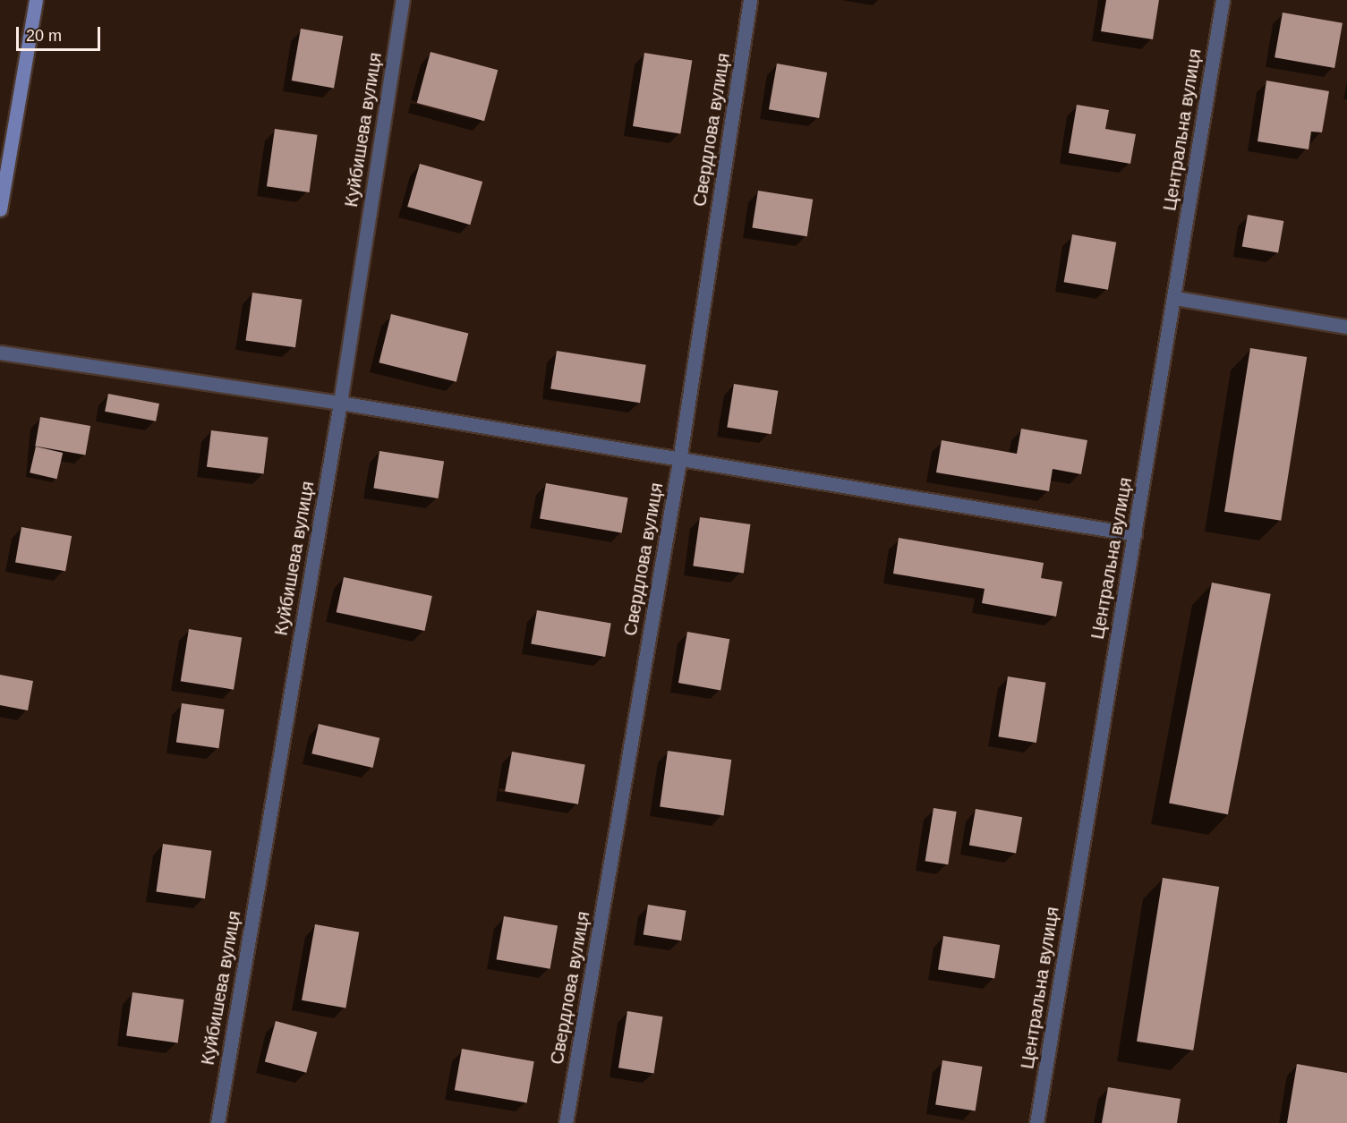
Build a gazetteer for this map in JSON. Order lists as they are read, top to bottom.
{
  "streets": {
    "street": ["Куйбишева вулиця", "Свердлова вулиця", "Центральна вулиця"]
  },
  "scale_bar": "20 m"
}
